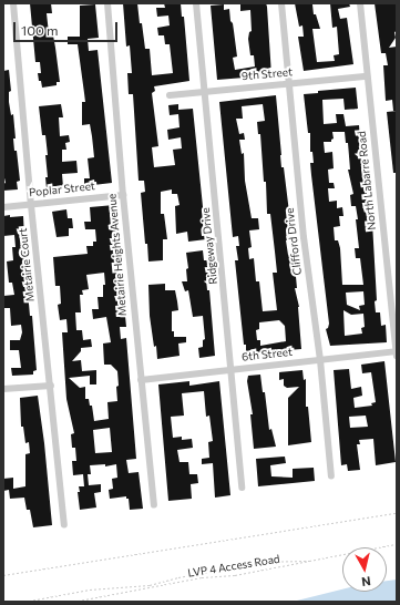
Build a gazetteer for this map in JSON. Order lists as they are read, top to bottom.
{
  "streets": {
    "street": [
      "9th Street",
      "North Labarre Road",
      "Poplar Street",
      "Clifford Drive",
      "Ridgeway Drive",
      "Metairie Heights Avenue",
      "Metairie Court",
      "6th Street"
    ],
    "path": ["LVP 4 Access Road"]
  },
  "crossings": [
    ["9th Street", "North Labarre Road"],
    ["9th Street", "Clifford Drive"],
    ["9th Street", "Ridgeway Drive"],
    ["North Labarre Road", "6th Street"],
    ["Poplar Street", "Metairie Heights Avenue"],
    ["Poplar Street", "Metairie Court"],
    ["Clifford Drive", "6th Street"],
    ["Ridgeway Drive", "6th Street"],
    ["Metairie Heights Avenue", "6th Street"]
  ],
  "scale_bar": "100 m",
  "north": "bottom"
}
